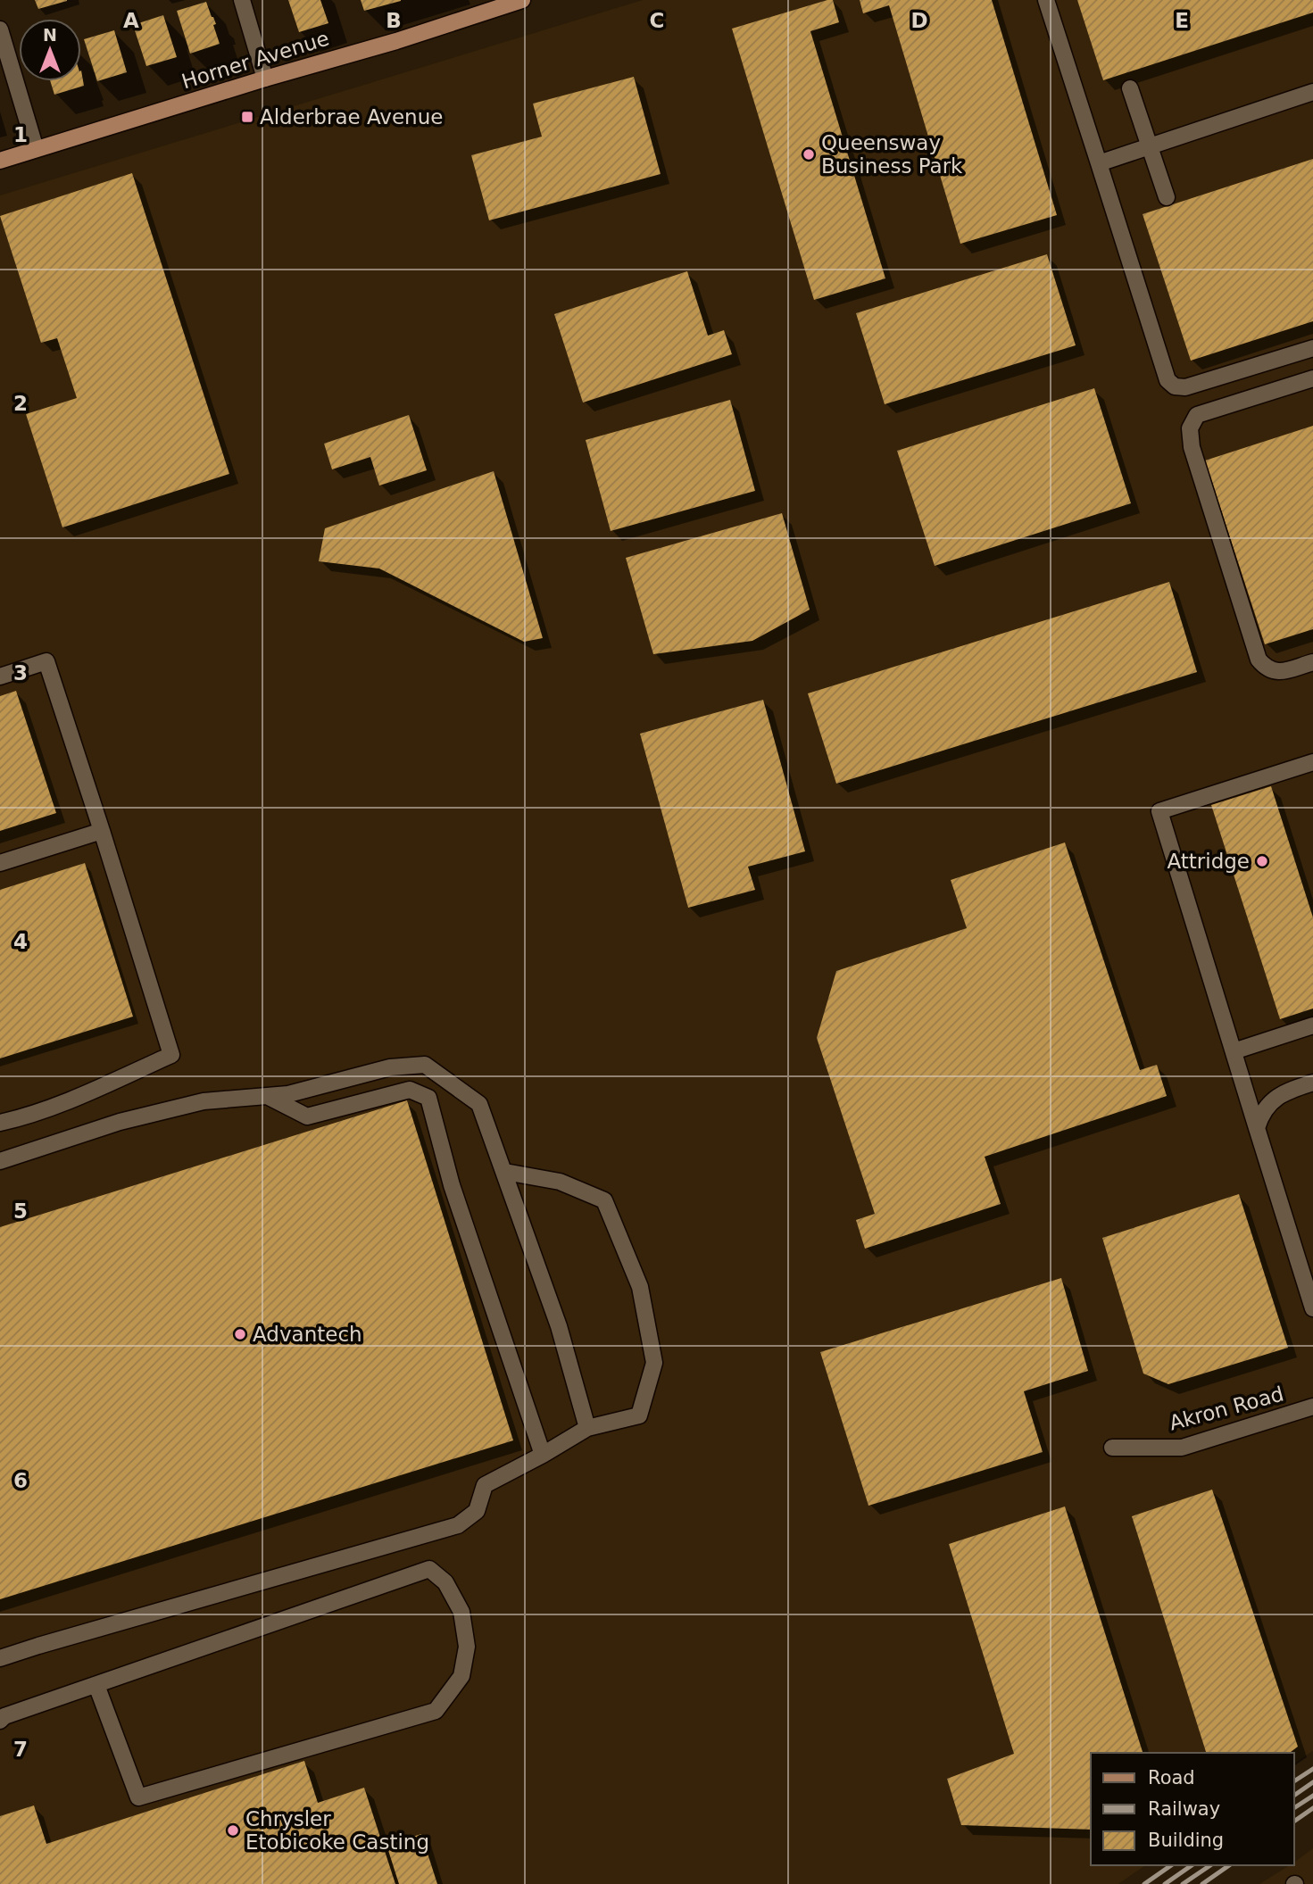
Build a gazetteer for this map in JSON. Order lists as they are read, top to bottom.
{
  "streets": {
    "main road": ["Horner Avenue"],
    "street": ["Akron Road"]
  },
  "places": {
    "transit": ["Alderbrae Avenue"],
    "other": [
      "Queensway Business Park",
      "Attridge",
      "Advantech",
      "Chrysler Etobicoke Casting"
    ]
  },
  "legend": ["Road", "Railway", "Building"],
  "north": "top",
  "grid": {
    "columns": [
      "A",
      "B",
      "C",
      "D",
      "E"
    ],
    "rows": [
      "1",
      "2",
      "3",
      "4",
      "5",
      "6",
      "7"
    ]
  }
}
